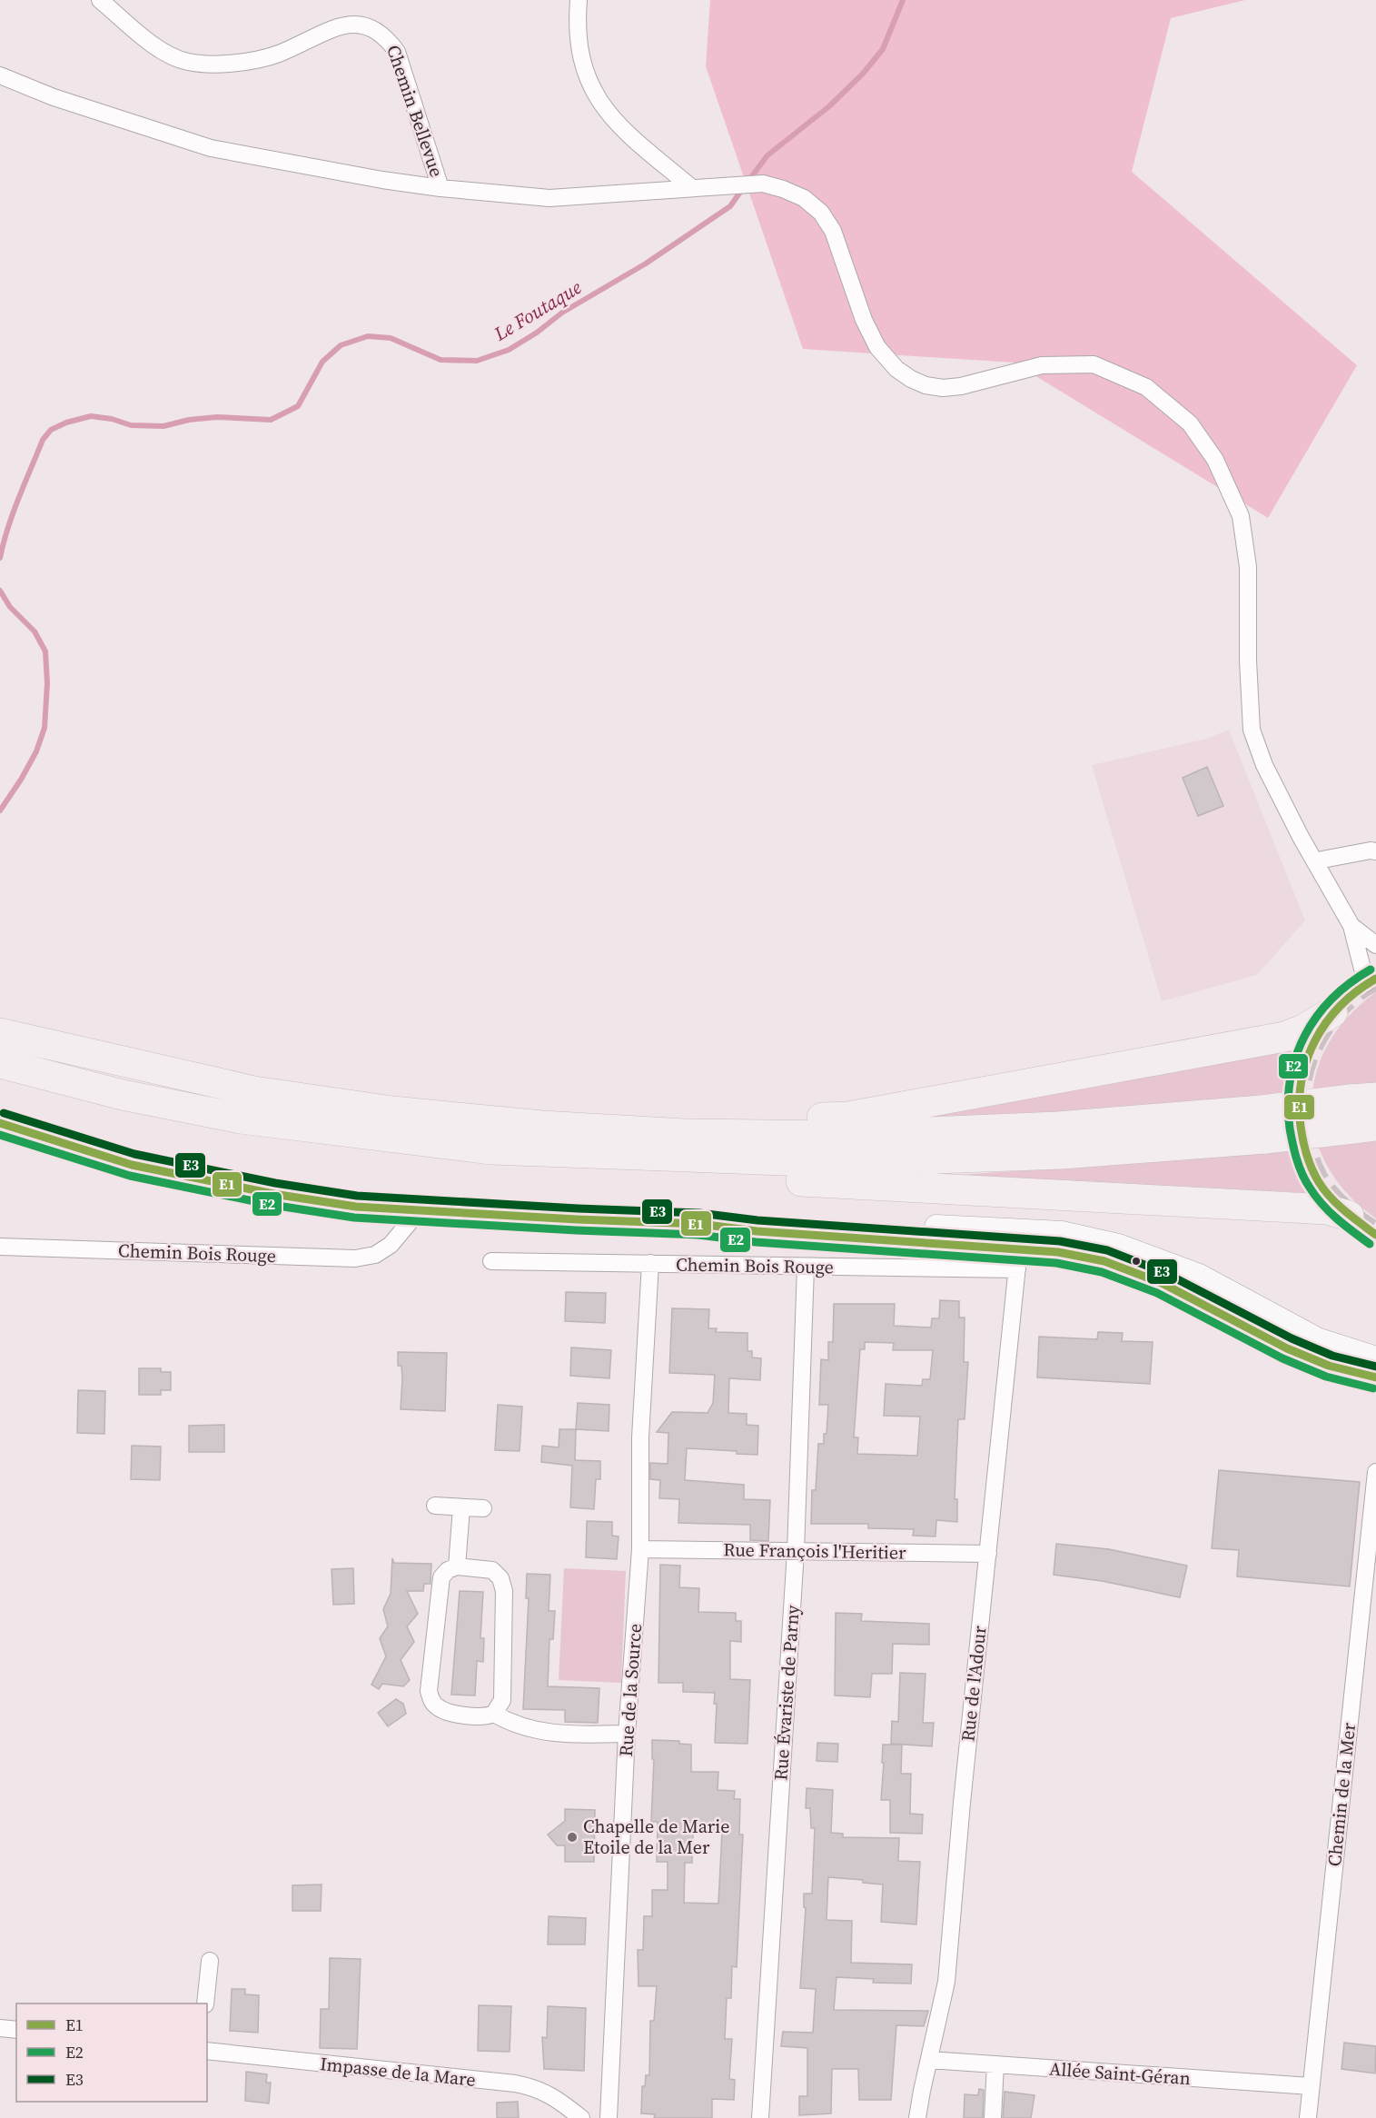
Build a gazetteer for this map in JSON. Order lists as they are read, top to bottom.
{
  "streets": {
    "street": [
      "Chemin Bellevue",
      "Chemin Bois Rouge",
      "Rue François l'Heritier",
      "Rue de l'Adour",
      "Rue de la Source",
      "Rue Évariste de Parny",
      "Chemin de la Mer",
      "Impasse de la Mare",
      "Allée Saint-Géran"
    ]
  },
  "crossings": [
    ["Chemin Bois Rouge", "Rue de l'Adour"],
    ["Chemin Bois Rouge", "Rue de la Source"],
    ["Chemin Bois Rouge", "Rue Évariste de Parny"],
    ["Rue François l'Heritier", "Rue de l'Adour"],
    ["Rue François l'Heritier", "Rue de la Source"],
    ["Rue François l'Heritier", "Rue Évariste de Parny"],
    ["Rue de l'Adour", "Allée Saint-Géran"],
    ["Chemin de la Mer", "Allée Saint-Géran"]
  ],
  "water": ["Le Foutaque"],
  "places": ["Chapelle de Marie Etoile de la Mer"],
  "lines": ["transit line E2", "transit line E1", "transit line E3"],
  "legend": ["E1", "E2", "E3"]
}
